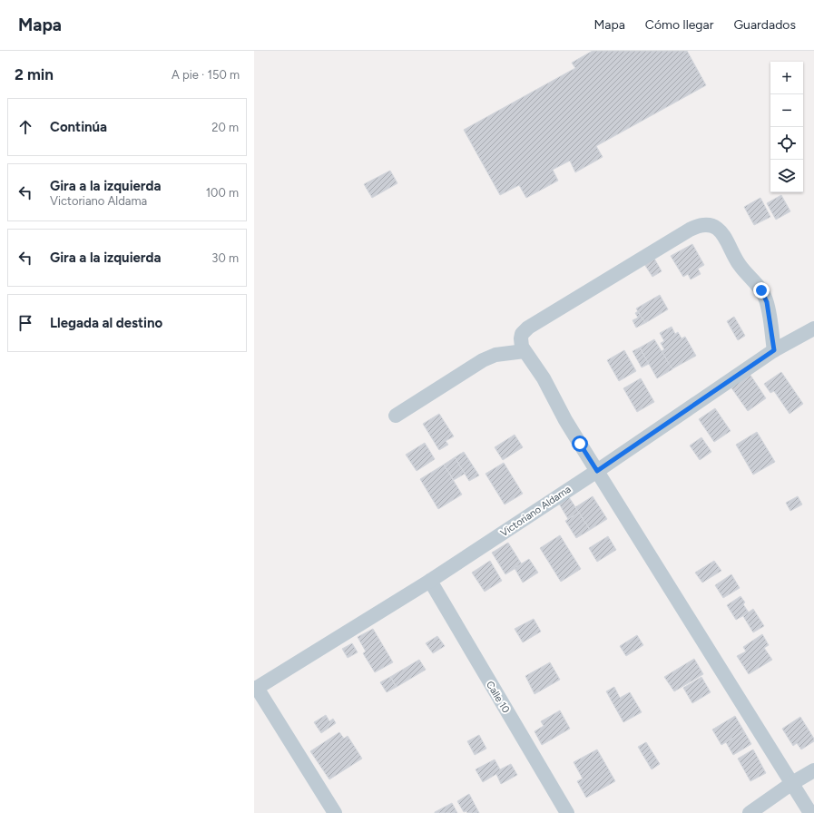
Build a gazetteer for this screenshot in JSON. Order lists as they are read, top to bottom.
{
  "streets": {
    "street": ["Victoriano Aldama", "Calle 10"]
  },
  "crossings": [
    ["Victoriano Aldama", "Calle 10"]
  ],
  "page": {
    "header": "Mapa",
    "nav": ["Mapa", "Cómo llegar", "Guardados"],
    "heading": ["2 min", "A pie · 150 m"],
    "map_buttons": ["+", "−"],
    "list": [
      ["Continúa", "20 m"],
      ["Gira a la izquierda", "Victoriano Aldama", "100 m"],
      ["Gira a la izquierda", "30 m"],
      "Llegada al destino"
    ]
  }
}
